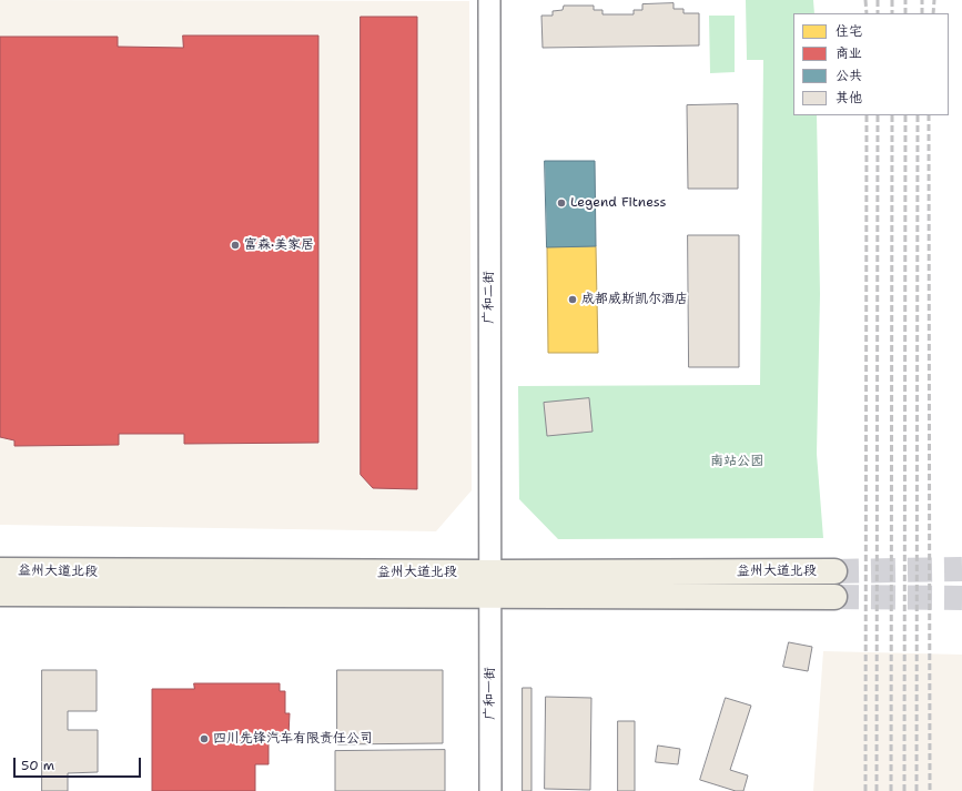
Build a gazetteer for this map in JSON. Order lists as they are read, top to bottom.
{
  "streets": {
    "main road": ["益州大道北段"],
    "street": ["广和二街", "广和一街"]
  },
  "crossings": [
    ["广和二街", "益州大道北段"],
    ["广和二街", "广和一街"],
    ["益州大道北段", "广和一街"]
  ],
  "parks": ["南站公园"],
  "places": [
    "Legend Fitness",
    "富森·美家居",
    "成都威斯凯尔酒店",
    "四川先锋汽车有限责任公司"
  ],
  "legend": [
    "住宅",
    "商业",
    "公共",
    "其他"
  ],
  "scale_bar": "50 m"
}
